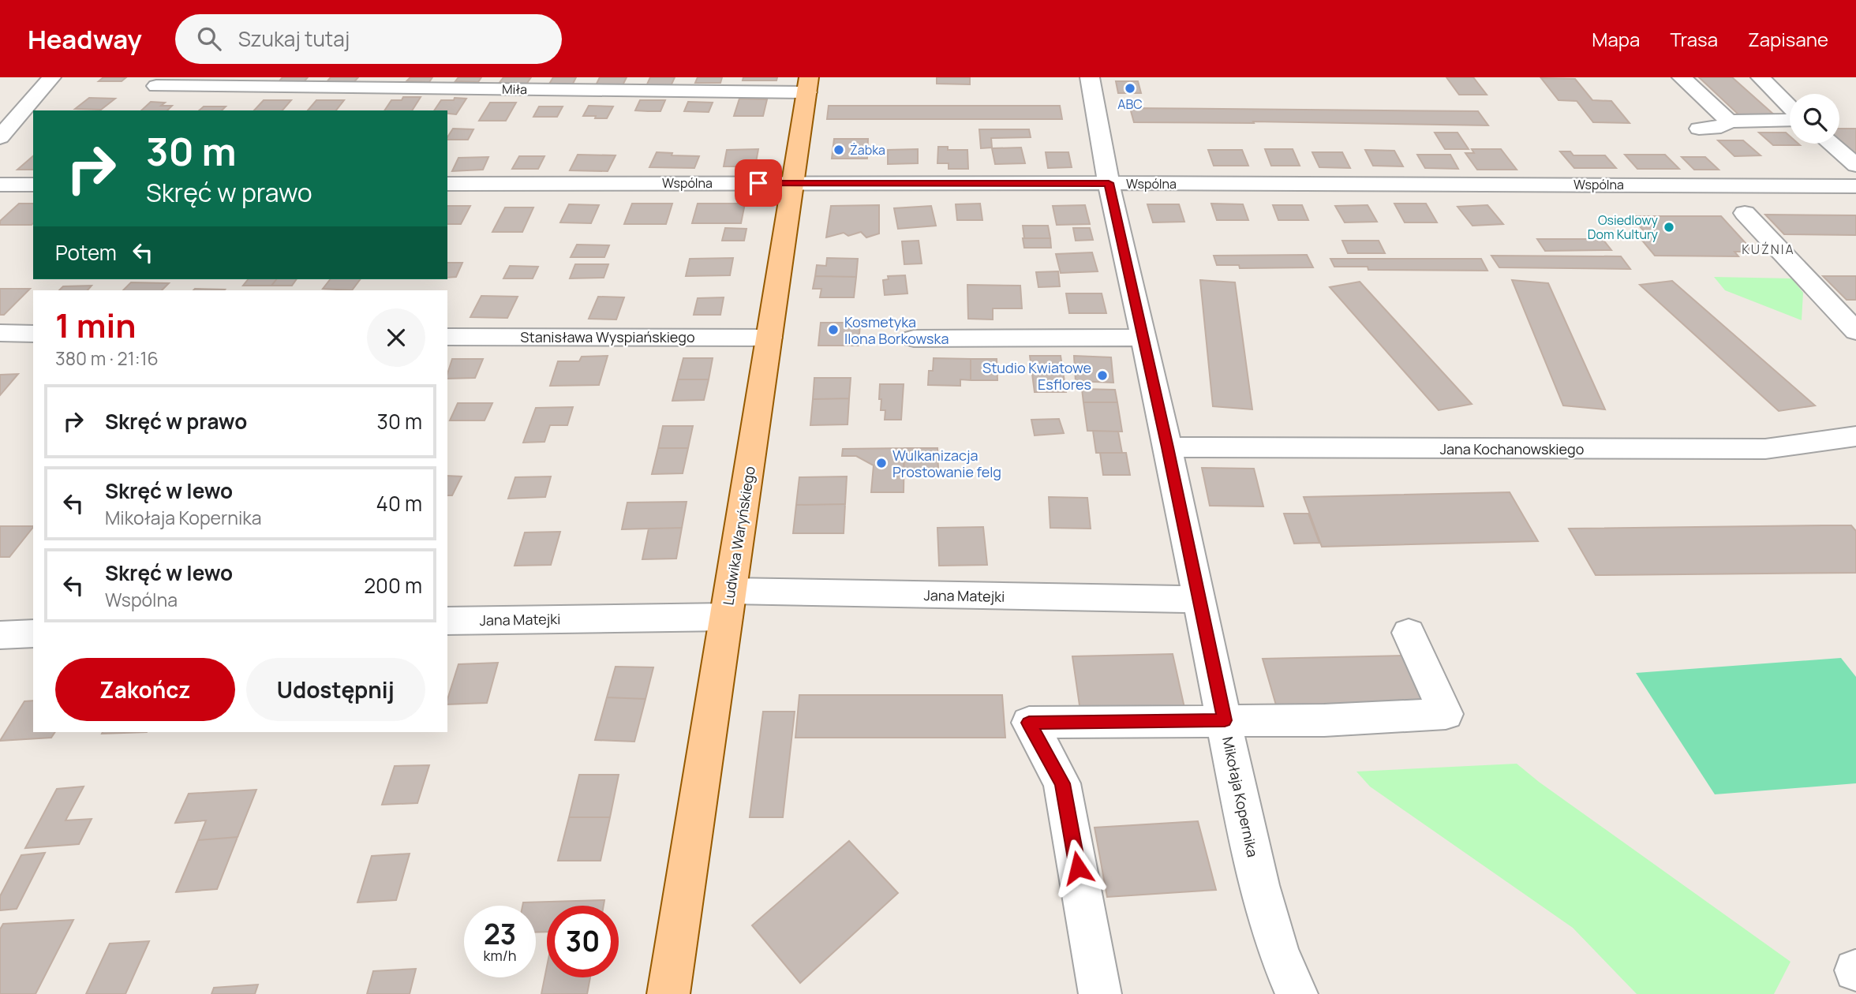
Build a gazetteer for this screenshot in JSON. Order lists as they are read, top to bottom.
{
  "streets": {
    "main road": ["Ludwika Waryńskiego"],
    "street": [
      "Miła",
      "Wspólna",
      "Stanisława Wyspiańskiego",
      "Jana Kochanowskiego",
      "Jana Matejki",
      "Mikołaja Kopernika"
    ]
  },
  "crossings": [
    ["Miła", "Ludwika Waryńskiego"],
    ["Wspólna", "Ludwika Waryńskiego"],
    ["Wspólna", "Mikołaja Kopernika"],
    ["Stanisława Wyspiańskiego", "Ludwika Waryńskiego"],
    ["Jana Kochanowskiego", "Mikołaja Kopernika"],
    ["Ludwika Waryńskiego", "Jana Matejki"],
    ["Jana Matejki", "Mikołaja Kopernika"]
  ],
  "districts": ["KUŹNIA"],
  "places": [
    "ABC",
    "Żabka",
    "Osiedlowy Dom Kultury",
    "Kosmetyka Ilona Borkowska",
    "Studio Kwiatowe Esflores",
    "Wulkanizacja Prostowanie felg"
  ],
  "page": {
    "header": "Headway",
    "search": "Szukaj tutaj",
    "nav": ["Mapa", "Trasa", "Zapisane"],
    "turn": ["30 m", "Skręć w prawo"],
    "then": "Potem",
    "heading": ["1 min", "380 m · 21:16"],
    "list": [
      {
        "name": "Skręć w prawo",
        "value": "30 m"
      },
      {
        "name": "Skręć w lewo",
        "note": "Mikołaja Kopernika",
        "value": "40 m"
      },
      {
        "name": "Skręć w lewo",
        "note": "Wspólna",
        "value": "200 m"
      }
    ],
    "buttons": ["Zakończ", "Udostępnij"],
    "speed": "23 km/h",
    "limit": "30"
  }
}
